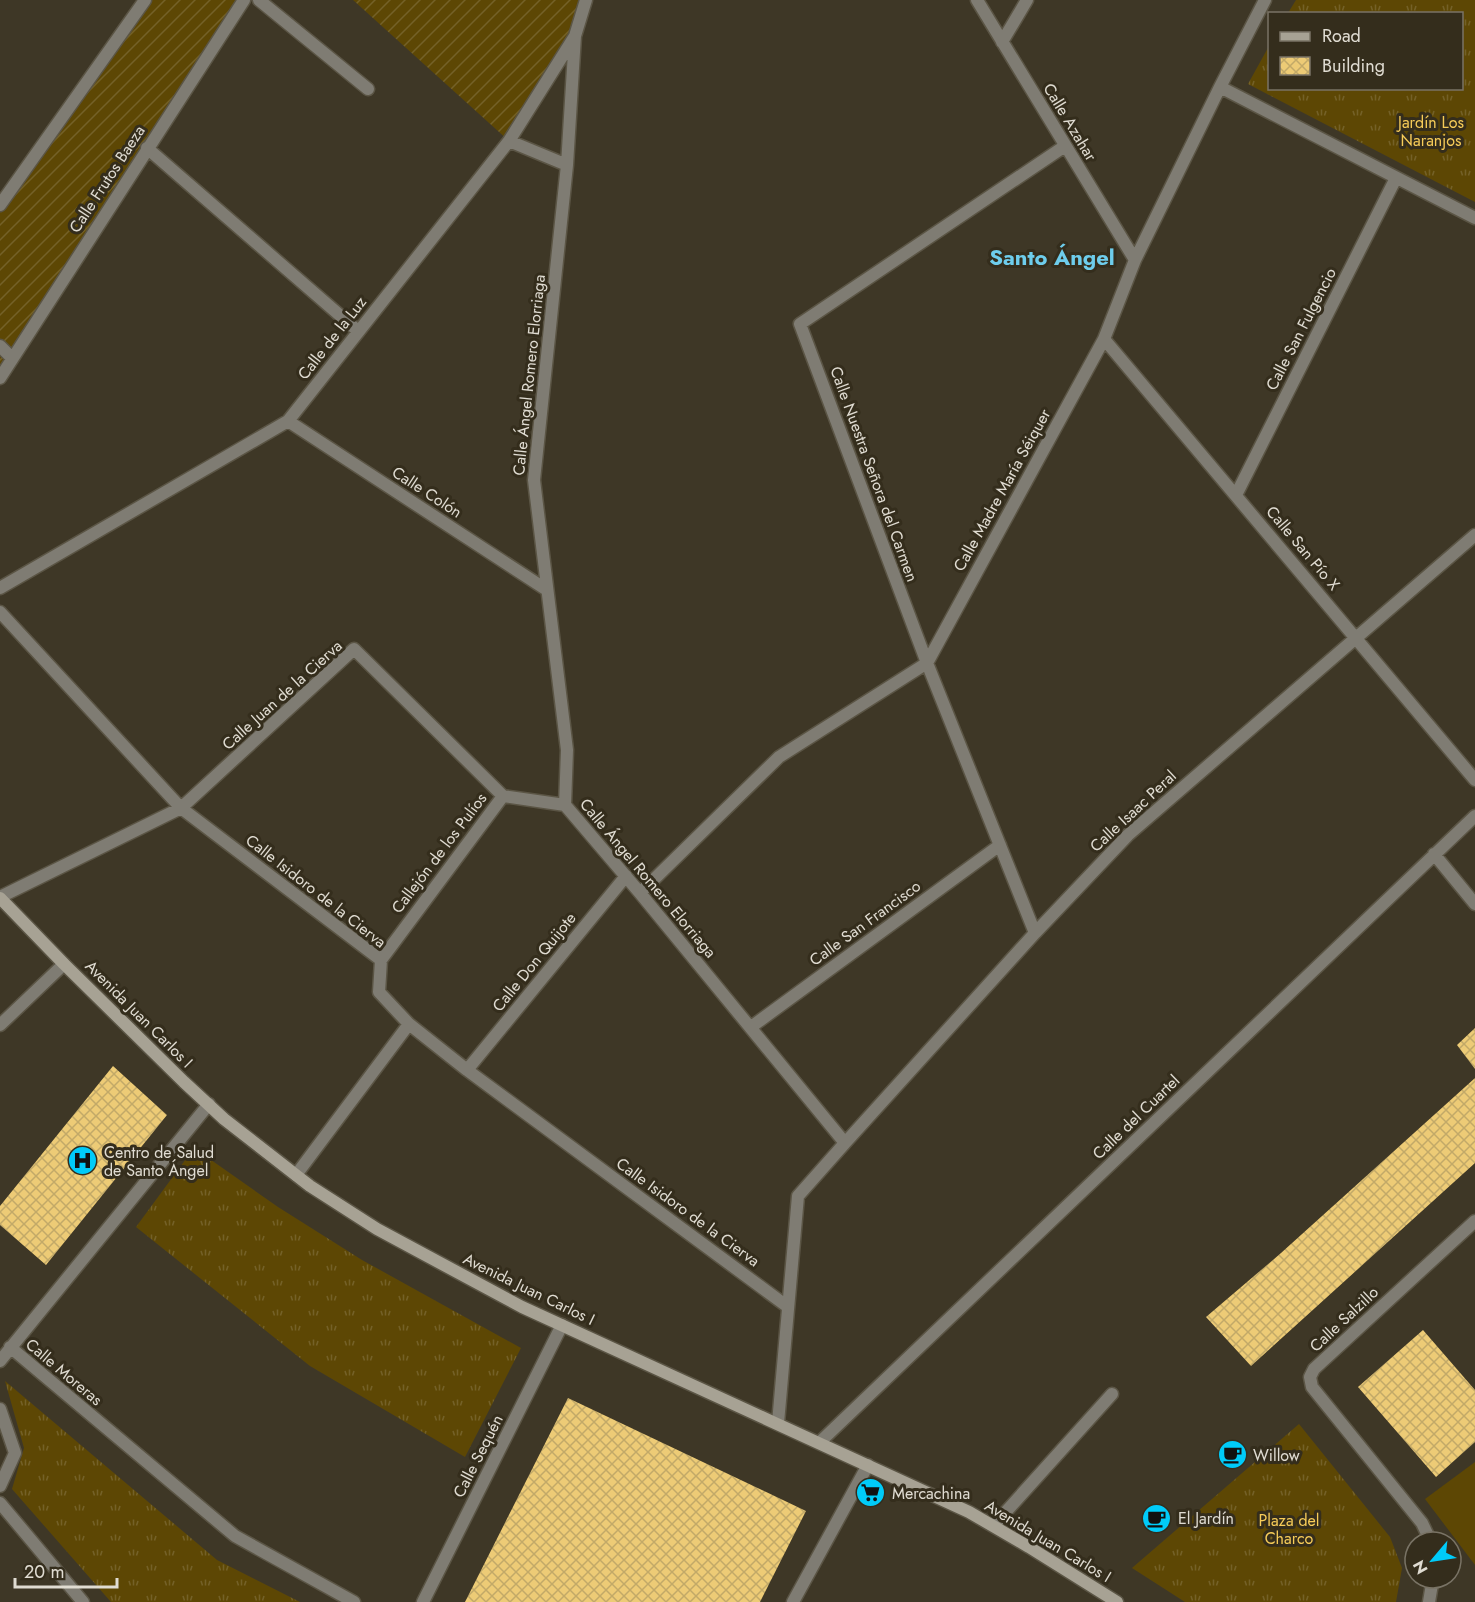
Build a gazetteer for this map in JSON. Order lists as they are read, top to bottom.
{
  "streets": {
    "main road": ["Avenida Juan Carlos I"],
    "street": [
      "Calle Azahar",
      "Calle Frutos Baeza",
      "Calle San Fulgencio",
      "Calle de la Luz",
      "Calle Ángel Romero Elorriaga",
      "Calle Nuestra Señora del Carmen",
      "Calle Madre María Séiquer",
      "Calle Colón",
      "Calle San Pío X",
      "Calle Juan de la Cierva",
      "Calle Isaac Peral",
      "Callejón de los Pulíos",
      "Calle Isidoro de la Cierva",
      "Calle San Francisco",
      "Calle Don Quijote",
      "Calle del Cuartel",
      "Calle Salzillo",
      "Calle Moreras",
      "Calle Sequén"
    ]
  },
  "crossings": [
    ["Calle Azahar", "Calle Nuestra Señora del Carmen"],
    ["Calle Azahar", "Calle Madre María Séiquer"],
    ["Calle San Fulgencio", "Calle San Pío X"],
    ["Calle de la Luz", "Calle Ángel Romero Elorriaga"],
    ["Calle de la Luz", "Calle Colón"],
    ["Calle Ángel Romero Elorriaga", "Calle Madre María Séiquer"],
    ["Calle Ángel Romero Elorriaga", "Calle Colón"],
    ["Calle Ángel Romero Elorriaga", "Calle Isaac Peral"],
    ["Calle Ángel Romero Elorriaga", "Calle San Francisco"],
    ["Calle Ángel Romero Elorriaga", "Calle Don Quijote"],
    ["Calle Nuestra Señora del Carmen", "Calle Madre María Séiquer"],
    ["Calle Nuestra Señora del Carmen", "Calle Isaac Peral"],
    ["Calle Nuestra Señora del Carmen", "Calle San Francisco"],
    ["Calle Madre María Séiquer", "Calle San Pío X"],
    ["Calle San Pío X", "Calle Isaac Peral"],
    ["Calle Juan de la Cierva", "Callejón de los Pulíos"],
    ["Calle Juan de la Cierva", "Calle Isidoro de la Cierva"],
    ["Calle Juan de la Cierva", "Avenida Juan Carlos I"],
    ["Callejón de los Pulíos", "Calle Isidoro de la Cierva"],
    ["Calle Isidoro de la Cierva", "Calle Don Quijote"],
    ["Avenida Juan Carlos I", "Calle del Cuartel"],
    ["Avenida Juan Carlos I", "Calle Moreras"],
    ["Avenida Juan Carlos I", "Calle Sequén"]
  ],
  "districts": ["Santo Ángel"],
  "parks": ["Jardín Los Naranjos", "Plaza del Charco"],
  "places": {
    "hospital": ["Centro de Salud de Santo Ángel"],
    "cafe": ["Willow", "El Jardín"],
    "supermarket": ["Mercachina"]
  },
  "legend": ["Road", "Building"],
  "scale_bar": "20 m",
  "north": "bottom left"
}
